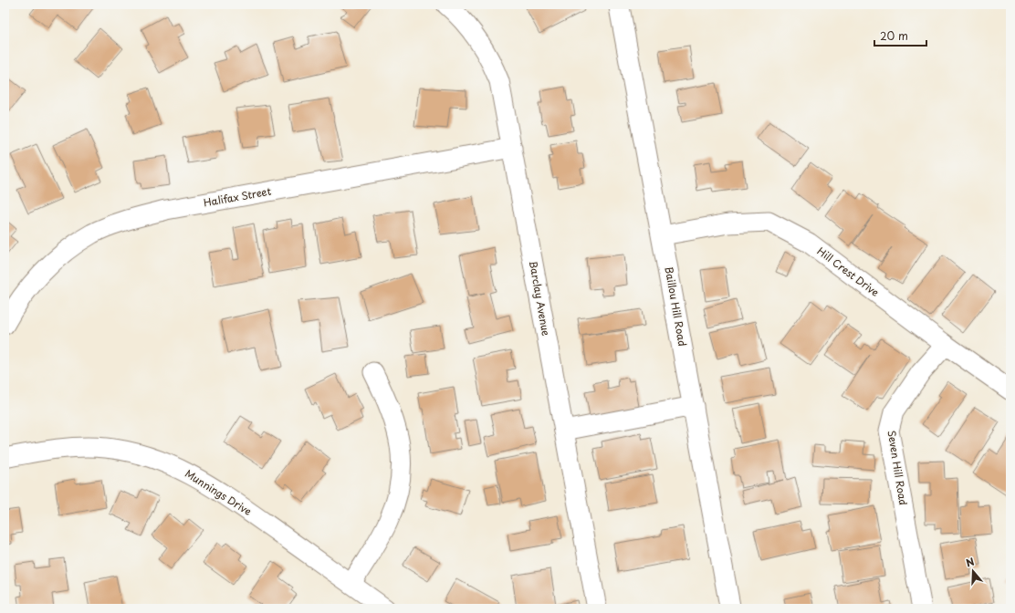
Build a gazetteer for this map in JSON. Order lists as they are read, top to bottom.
{
  "streets": {
    "main road": ["Baillou Hill Road"],
    "street": [
      "Halifax Street",
      "Hill Crest Drive",
      "Barclay Avenue",
      "Seven Hill Road",
      "Munnings Drive"
    ]
  },
  "crossings": [
    ["Halifax Street", "Barclay Avenue"],
    ["Hill Crest Drive", "Baillou Hill Road"],
    ["Hill Crest Drive", "Seven Hill Road"]
  ],
  "scale_bar": "20 m",
  "north": "top"
}
